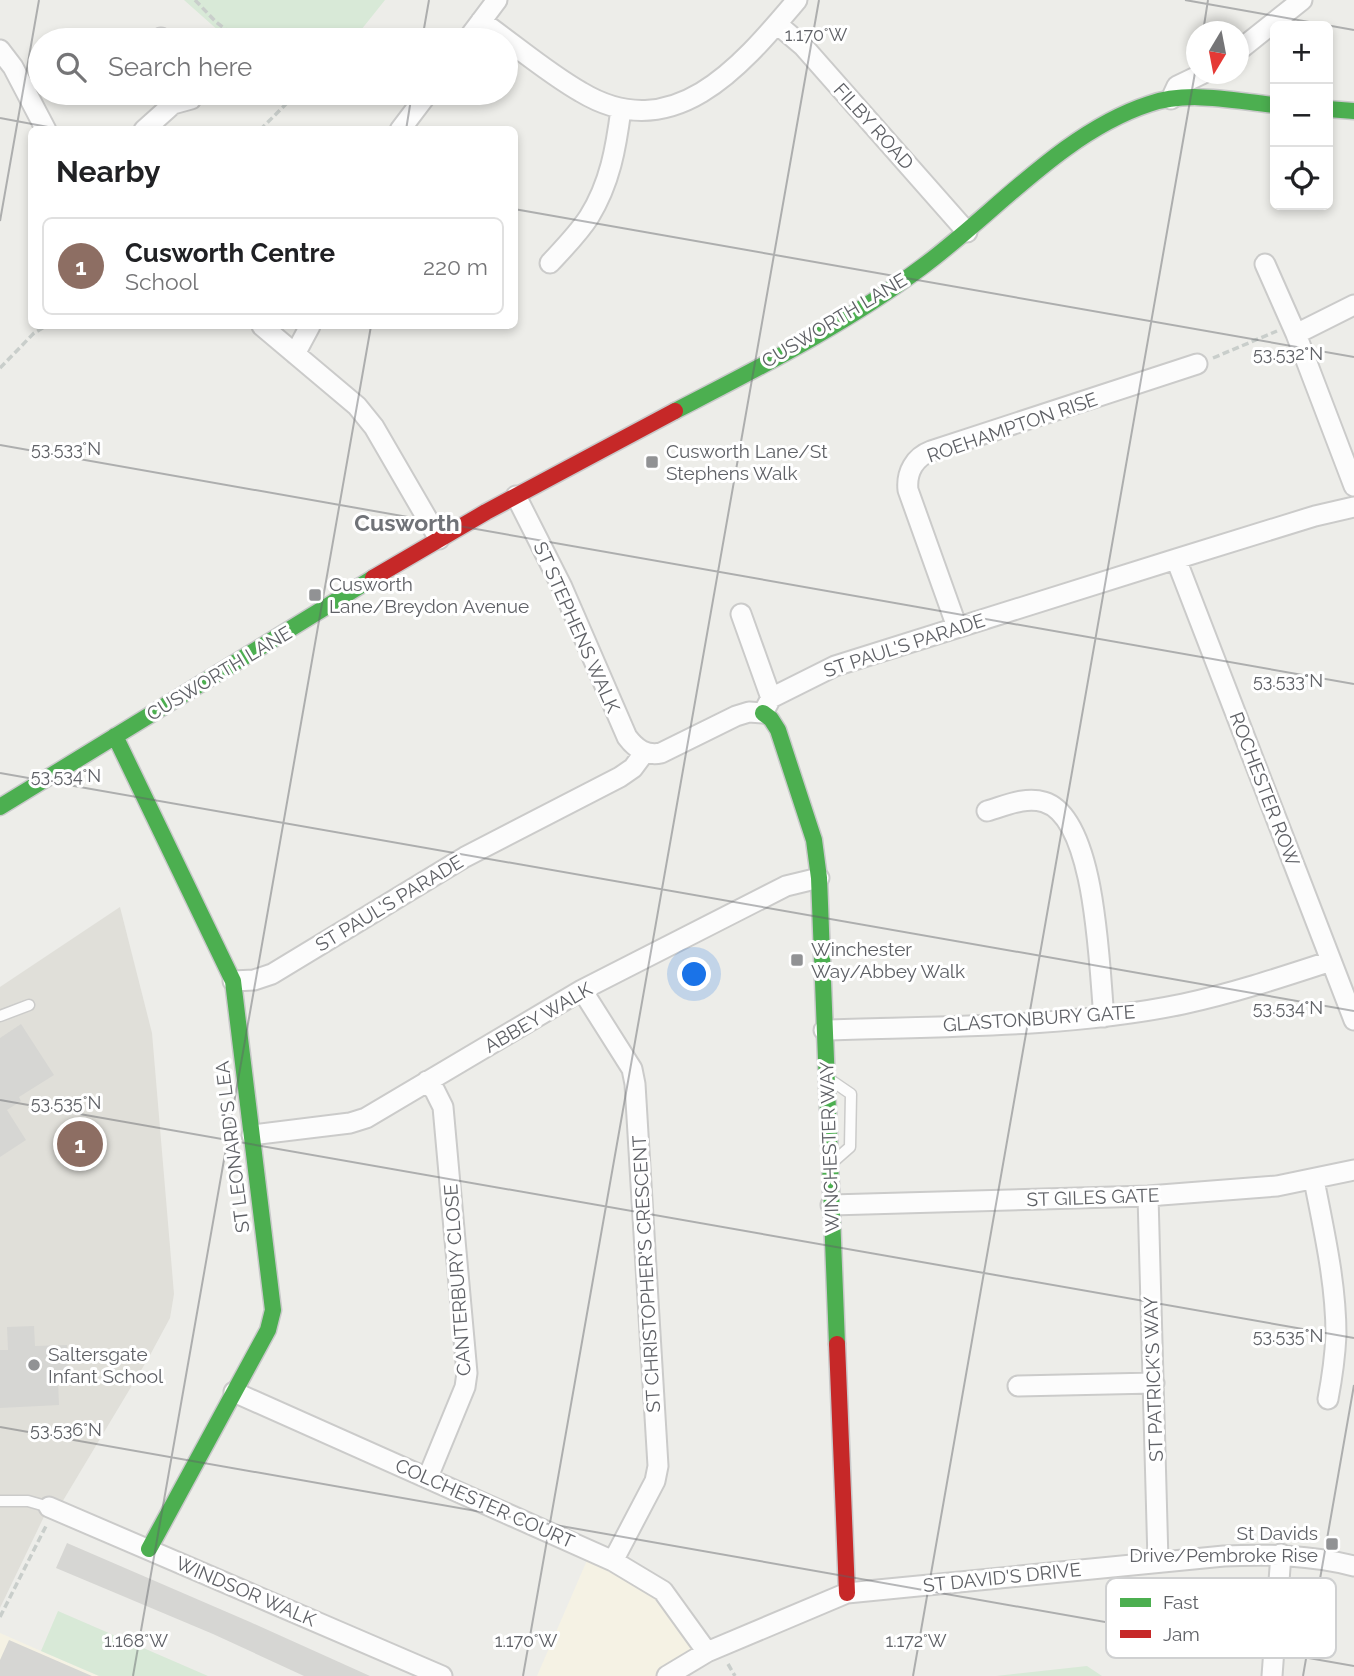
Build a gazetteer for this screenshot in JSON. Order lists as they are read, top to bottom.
{
  "streets": {
    "street": [
      "FILBY ROAD",
      "CUSWORTH LANE",
      "ROEHAMPTON RISE",
      "ST STEPHENS WALK",
      "ST PAUL'S PARADE",
      "ROCHESTER ROW",
      "ABBEY WALK",
      "GLASTONBURY GATE",
      "ST LEONARD'S LEA",
      "WINCHESTER WAY",
      "ST GILES GATE",
      "ST CHRISTOPHER'S CRESCENT",
      "CANTERBURY CLOSE",
      "ST PATRICK'S WAY",
      "COLCHESTER COURT",
      "ST DAVID'S DRIVE",
      "WINDSOR WALK"
    ]
  },
  "crossings": [
    ["FILBY ROAD", "CUSWORTH LANE"],
    ["CUSWORTH LANE", "ST STEPHENS WALK"],
    ["CUSWORTH LANE", "ST LEONARD'S LEA"],
    ["ROEHAMPTON RISE", "ST PAUL'S PARADE"],
    ["ST STEPHENS WALK", "ST PAUL'S PARADE"],
    ["ST PAUL'S PARADE", "ROCHESTER ROW"],
    ["ST PAUL'S PARADE", "ST LEONARD'S LEA"],
    ["ST PAUL'S PARADE", "WINCHESTER WAY"],
    ["ROCHESTER ROW", "GLASTONBURY GATE"],
    ["ABBEY WALK", "ST LEONARD'S LEA"],
    ["ABBEY WALK", "WINCHESTER WAY"],
    ["ABBEY WALK", "ST CHRISTOPHER'S CRESCENT"],
    ["ABBEY WALK", "CANTERBURY CLOSE"],
    ["GLASTONBURY GATE", "WINCHESTER WAY"],
    ["ST LEONARD'S LEA", "COLCHESTER COURT"],
    ["ST LEONARD'S LEA", "WINDSOR WALK"],
    ["WINCHESTER WAY", "ST GILES GATE"],
    ["WINCHESTER WAY", "ST DAVID'S DRIVE"],
    ["ST GILES GATE", "ST PATRICK'S WAY"],
    ["ST CHRISTOPHER'S CRESCENT", "COLCHESTER COURT"],
    ["CANTERBURY CLOSE", "COLCHESTER COURT"],
    ["ST PATRICK'S WAY", "ST DAVID'S DRIVE"],
    ["COLCHESTER COURT", "ST DAVID'S DRIVE"]
  ],
  "districts": ["Cusworth"],
  "places": {
    "transit": [
      "Cusworth Lane/St Stephens Walk",
      "Cusworth Lane/Breydon Avenue",
      "Winchester Way/Abbey Walk",
      "St Davids Drive/Pembroke Rise"
    ],
    "other": ["Saltersgate Infant School"]
  },
  "legend": ["Fast", "Jam"],
  "north": "bottom",
  "page": {
    "map_buttons": ["+", "−"],
    "search": "Search here",
    "heading": "Nearby",
    "list": [
      {
        "mark": "1",
        "name": "Cusworth Centre",
        "note": "School",
        "value": "220 m"
      }
    ],
    "pins": "1"
  },
  "coordinates": [
    "1.170°W",
    "53.532°N",
    "53.533°N",
    "53.534°N",
    "53.535°N",
    "53.536°N",
    "1.168°W",
    "1.172°W"
  ]
}
